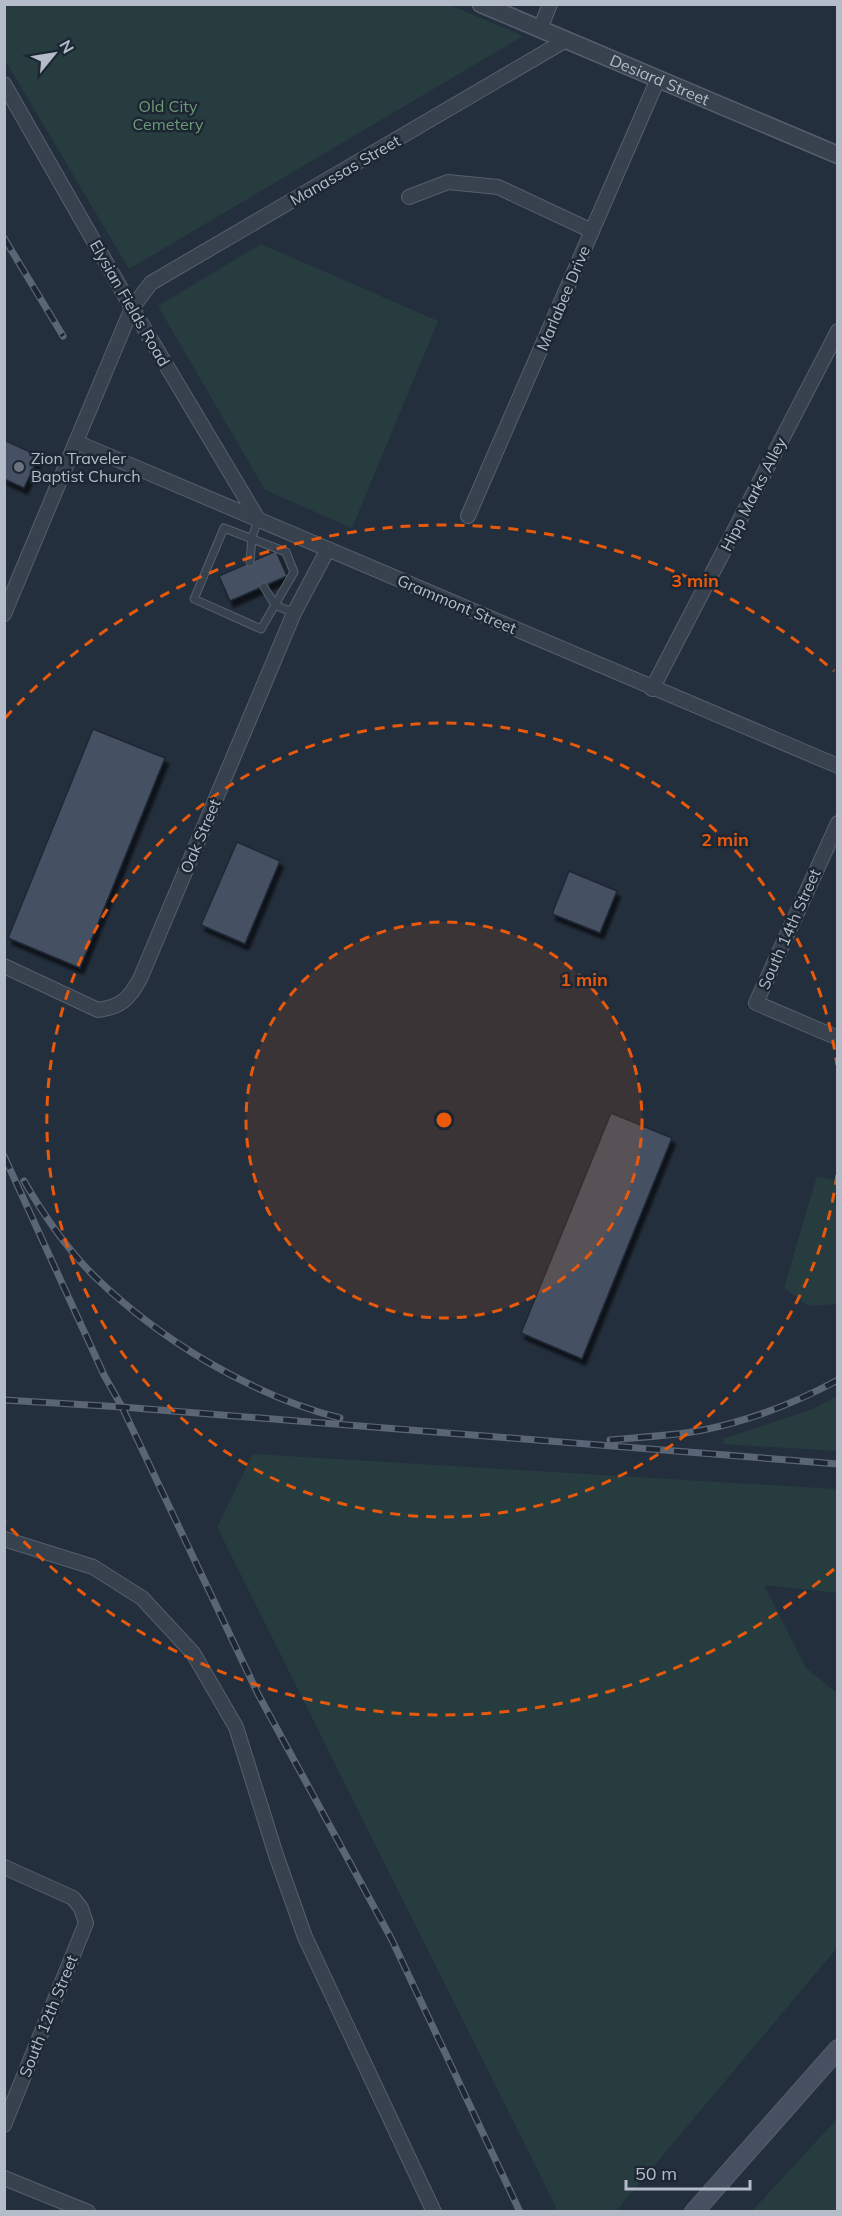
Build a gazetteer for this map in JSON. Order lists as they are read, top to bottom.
{
  "streets": {
    "street": [
      "Desiard Street",
      "Manassas Street",
      "Marlabee Drive",
      "Elysian Fields Road",
      "Hipp Marks Alley",
      "Grammont Street",
      "Oak Street",
      "South 14th Street",
      "South 12th Street"
    ]
  },
  "crossings": [
    ["Desiard Street", "Manassas Street"],
    ["Desiard Street", "Marlabee Drive"],
    ["Manassas Street", "Elysian Fields Road"],
    ["Manassas Street", "Grammont Street"],
    ["Elysian Fields Road", "Grammont Street"],
    ["Hipp Marks Alley", "Grammont Street"],
    ["Grammont Street", "Oak Street"]
  ],
  "parks": ["Old City Cemetery"],
  "places": ["Zion Traveler Baptist Church"],
  "scale_bar": "50 m",
  "north": "top right",
  "rings": ["3 min", "2 min", "1 min"]
}
